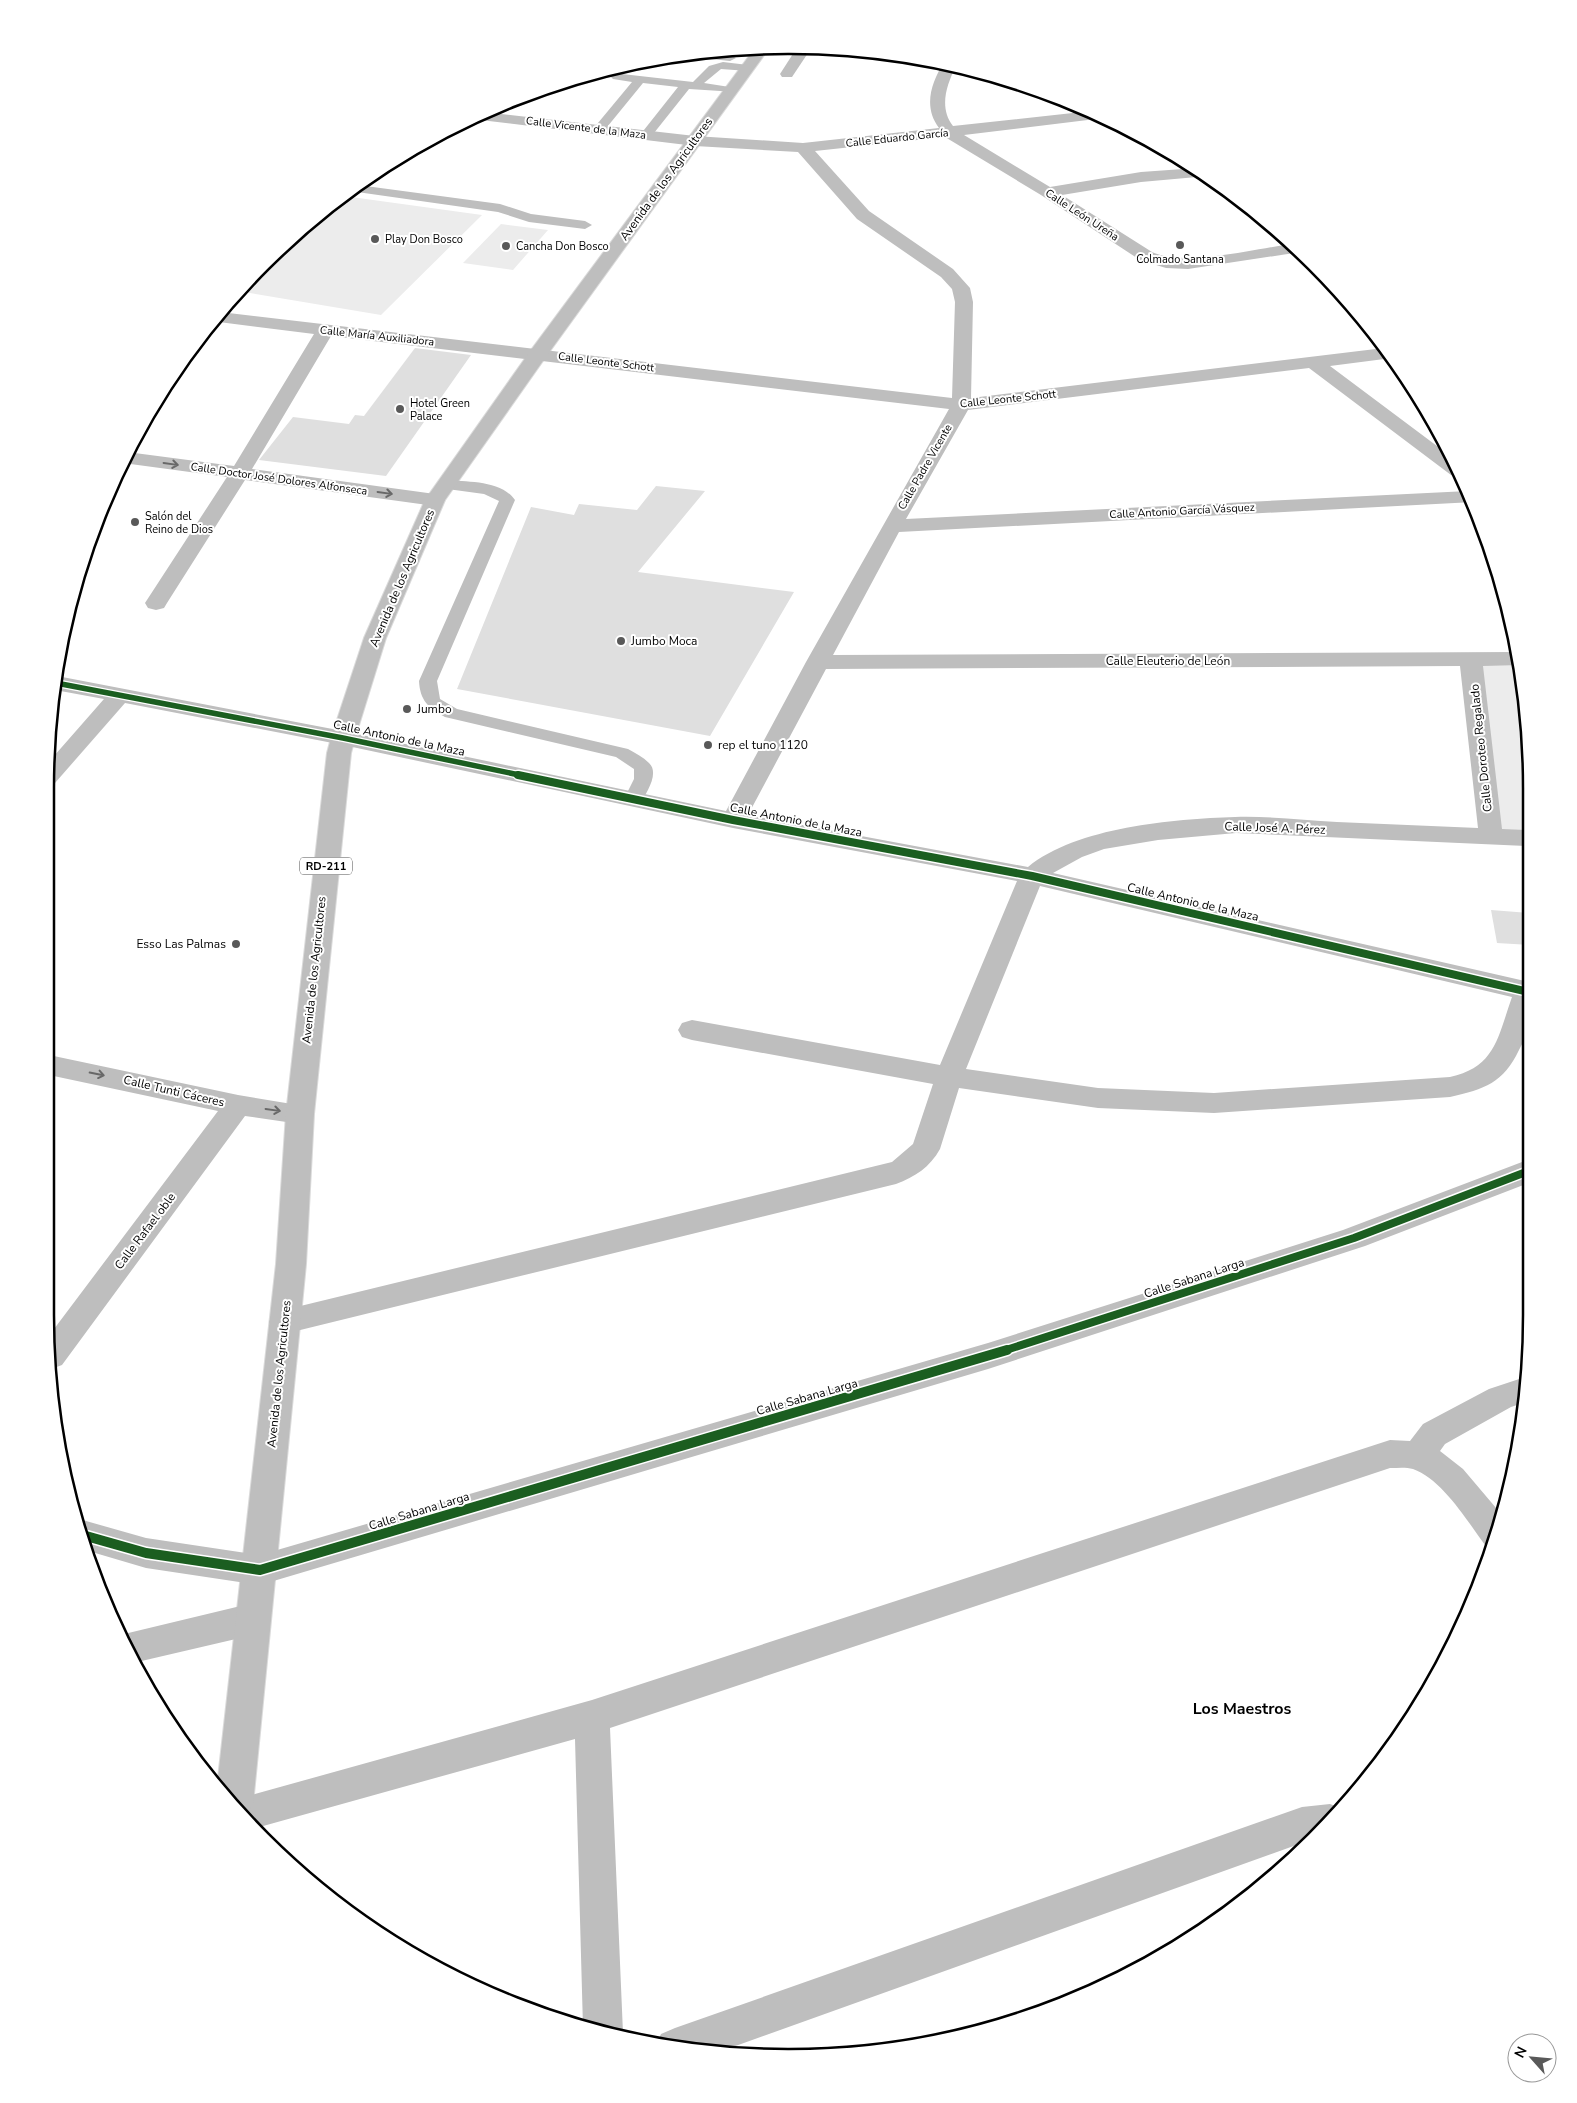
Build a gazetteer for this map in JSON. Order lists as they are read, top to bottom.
{
  "streets": {
    "street": [
      "Calle Vicente de la Maza",
      "Calle Eduardo García",
      "Avenida de los Agricultores",
      "Calle León Ureña",
      "Calle María Auxiliadora",
      "Calle Leonte Schott",
      "Calle Padre Vicente",
      "Calle Doctor José Dolores Alfonseca",
      "Calle Antonio García Vásquez",
      "Calle Eleuterio de León",
      "Calle Antonio de la Maza",
      "Calle Doroteo Regalado",
      "Calle José A. Pérez",
      "RD-211",
      "Calle Tunti Cáceres",
      "Calle Rafael oble",
      "Calle Sabana Larga"
    ]
  },
  "crossings": [
    ["Calle Vicente de la Maza", "Calle Eduardo García"],
    ["Calle Vicente de la Maza", "Avenida de los Agricultores"],
    ["Calle Eduardo García", "Avenida de los Agricultores"],
    ["Calle Eduardo García", "Calle León Ureña"],
    ["Calle Eduardo García", "Calle Padre Vicente"],
    ["Avenida de los Agricultores", "Calle María Auxiliadora"],
    ["Avenida de los Agricultores", "Calle Leonte Schott"],
    ["Avenida de los Agricultores", "Calle Doctor José Dolores Alfonseca"],
    ["Avenida de los Agricultores", "Calle Antonio de la Maza"],
    ["Avenida de los Agricultores", "Calle Tunti Cáceres"],
    ["Avenida de los Agricultores", "Calle Sabana Larga"],
    ["Calle María Auxiliadora", "Calle Leonte Schott"],
    ["Calle Leonte Schott", "Calle Padre Vicente"],
    ["Calle Padre Vicente", "Calle Antonio García Vásquez"],
    ["Calle Padre Vicente", "Calle Eleuterio de León"],
    ["Calle Padre Vicente", "Calle Antonio de la Maza"],
    ["Calle Eleuterio de León", "Calle Doroteo Regalado"],
    ["Calle Antonio de la Maza", "Calle José A. Pérez"],
    ["Calle Doroteo Regalado", "Calle José A. Pérez"],
    ["Calle Tunti Cáceres", "Calle Rafael oble"]
  ],
  "one_way": ["Calle Doctor José Dolores Alfonseca", "Calle Tunti Cáceres"],
  "districts": ["Los Maestros"],
  "places": [
    "Play Don Bosco",
    "Colmado Santana",
    "Cancha Don Bosco",
    "Hotel Green Palace",
    "Salón del Reino de Dios",
    "Jumbo Moca",
    "Jumbo",
    "rep el tuno 1120",
    "Esso Las Palmas"
  ],
  "north": "top left"
}
